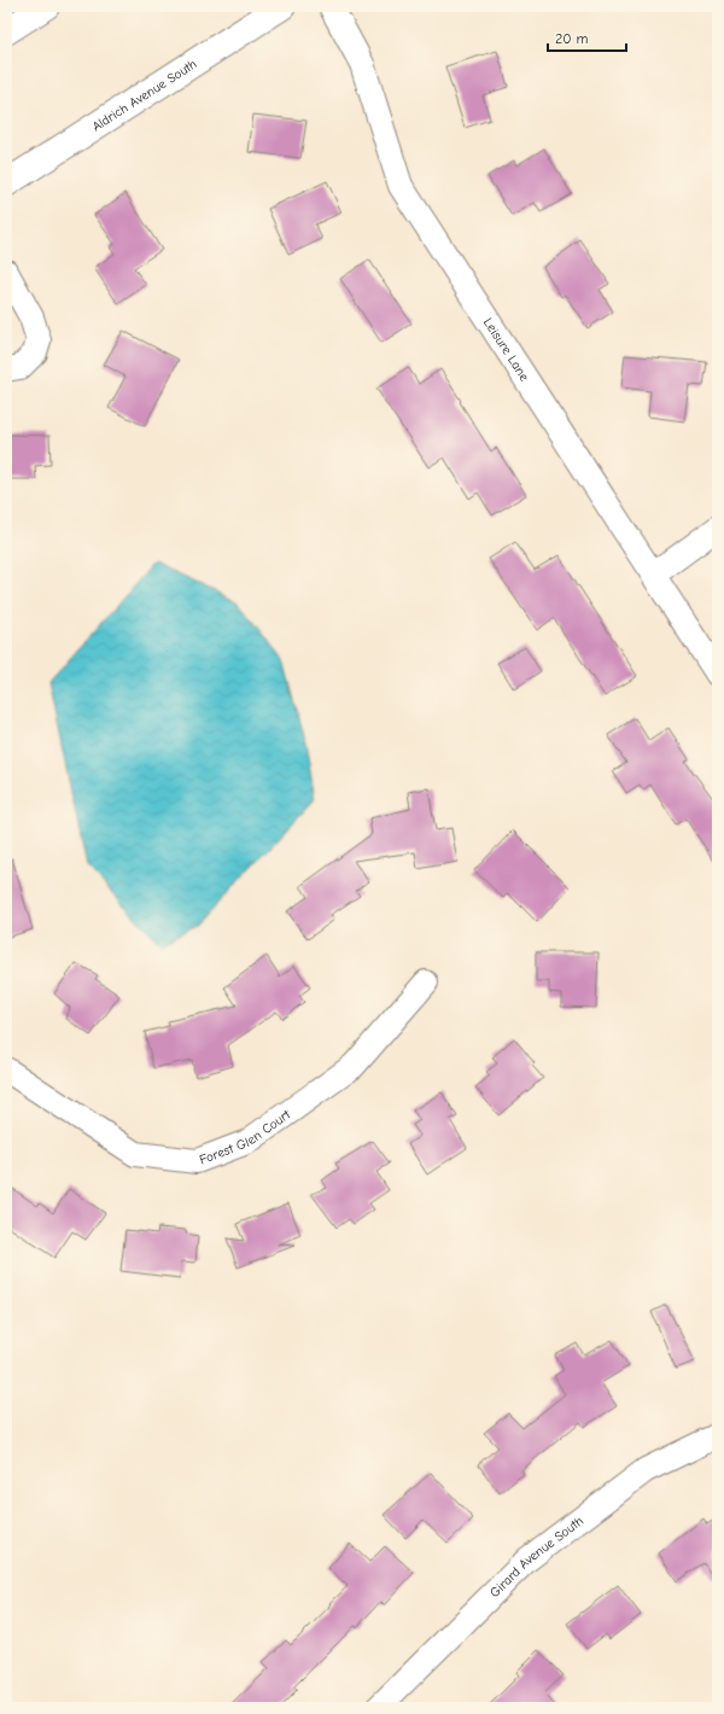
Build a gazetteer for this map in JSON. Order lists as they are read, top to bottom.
{
  "streets": {
    "main road": ["Aldrich Avenue South"],
    "street": ["Leisure Lane", "Forest Glen Court", "Girard Avenue South"]
  },
  "scale_bar": "20 m"
}
